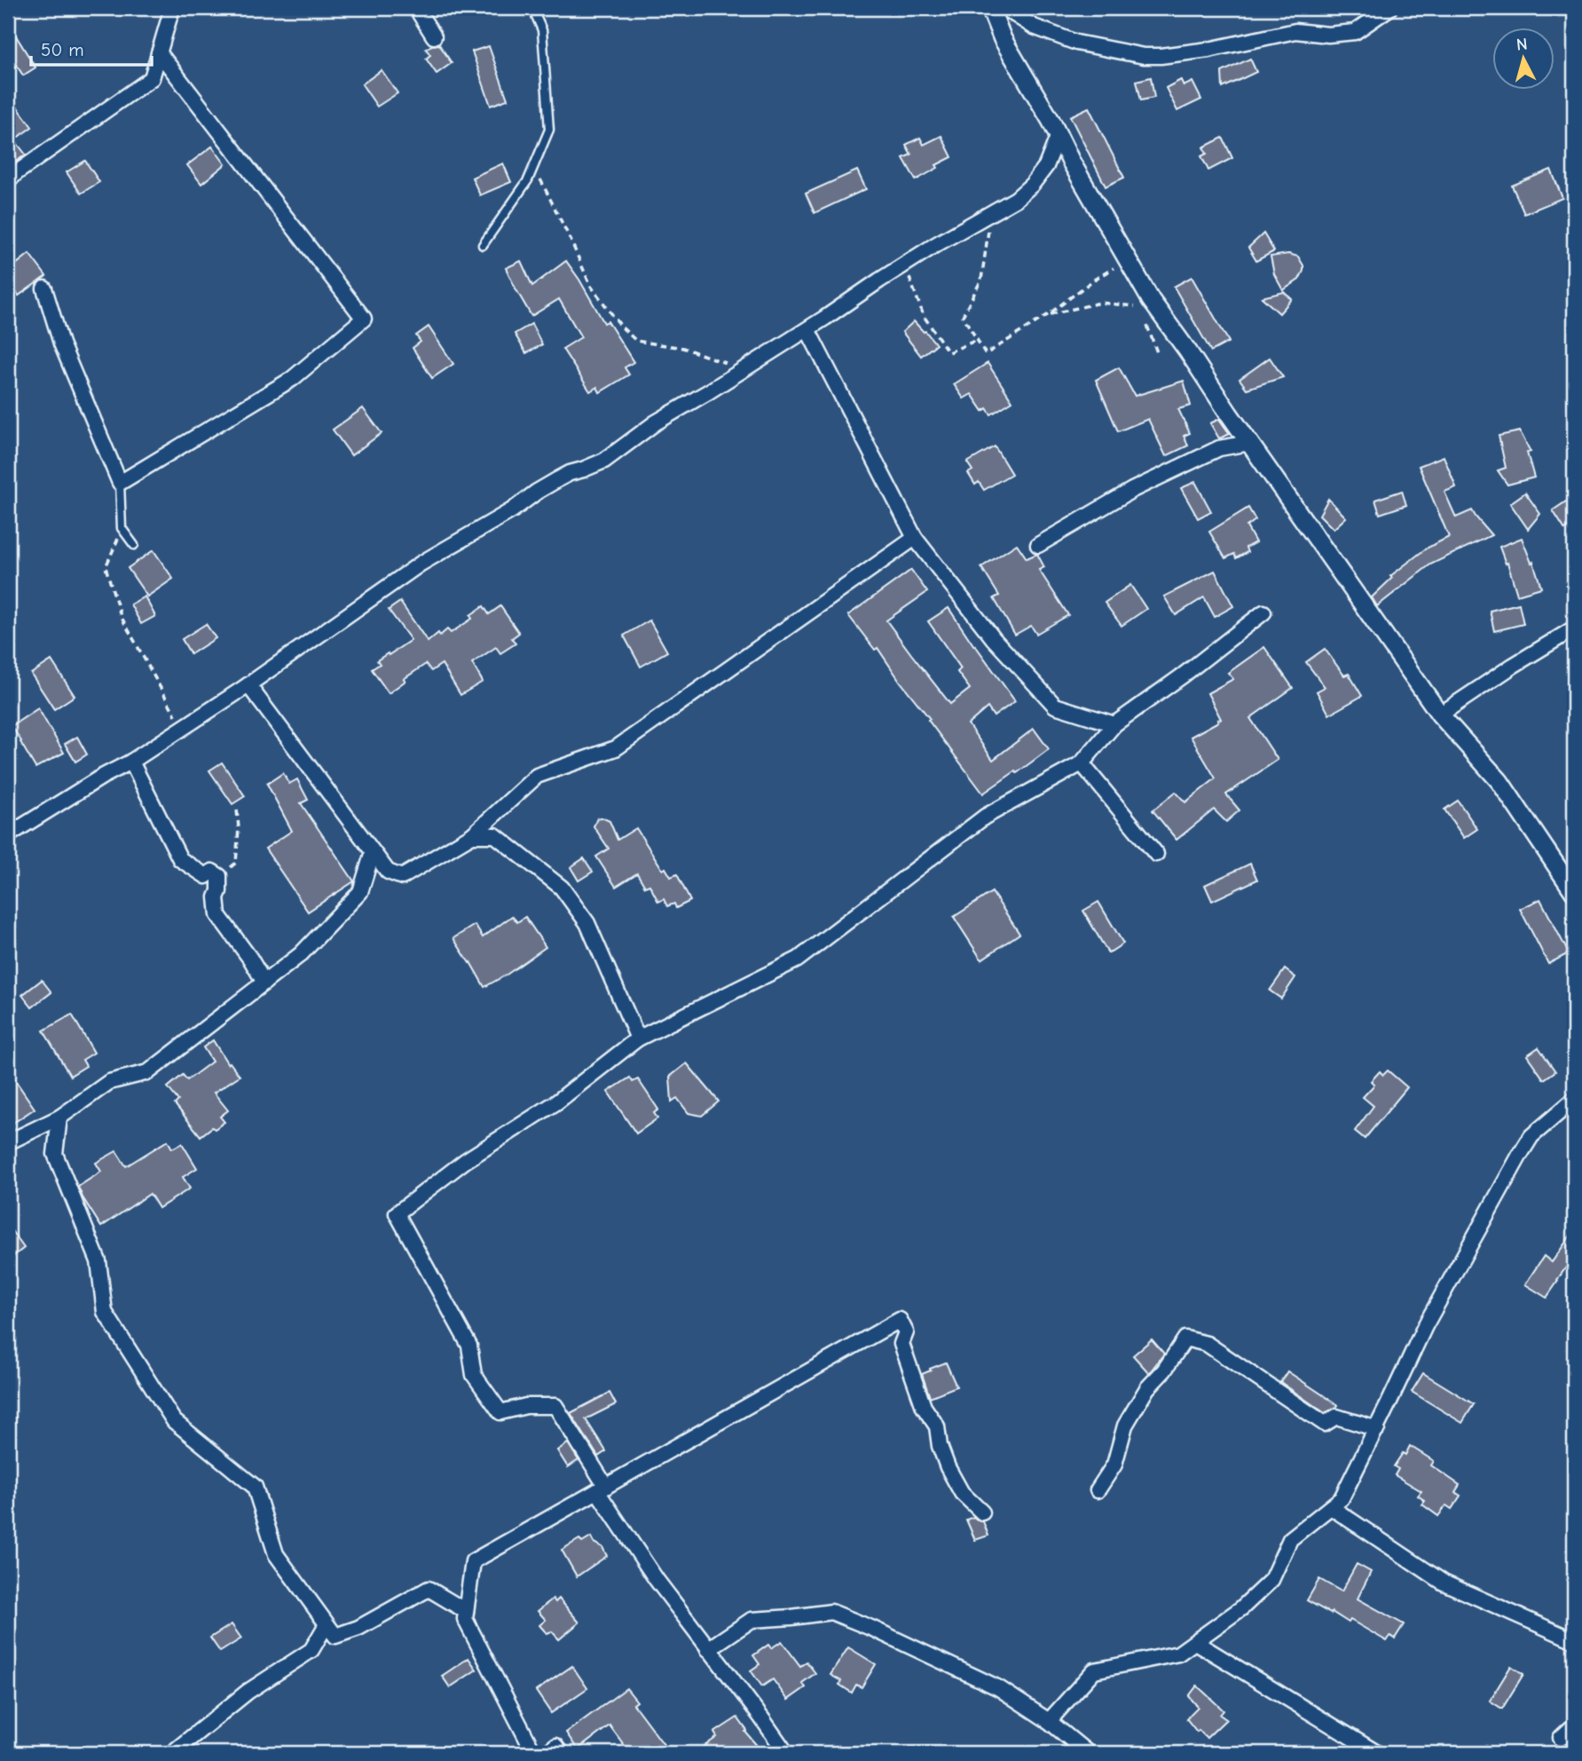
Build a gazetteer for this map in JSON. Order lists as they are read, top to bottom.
{
  "scale_bar": "50 m",
  "north": "top"
}
